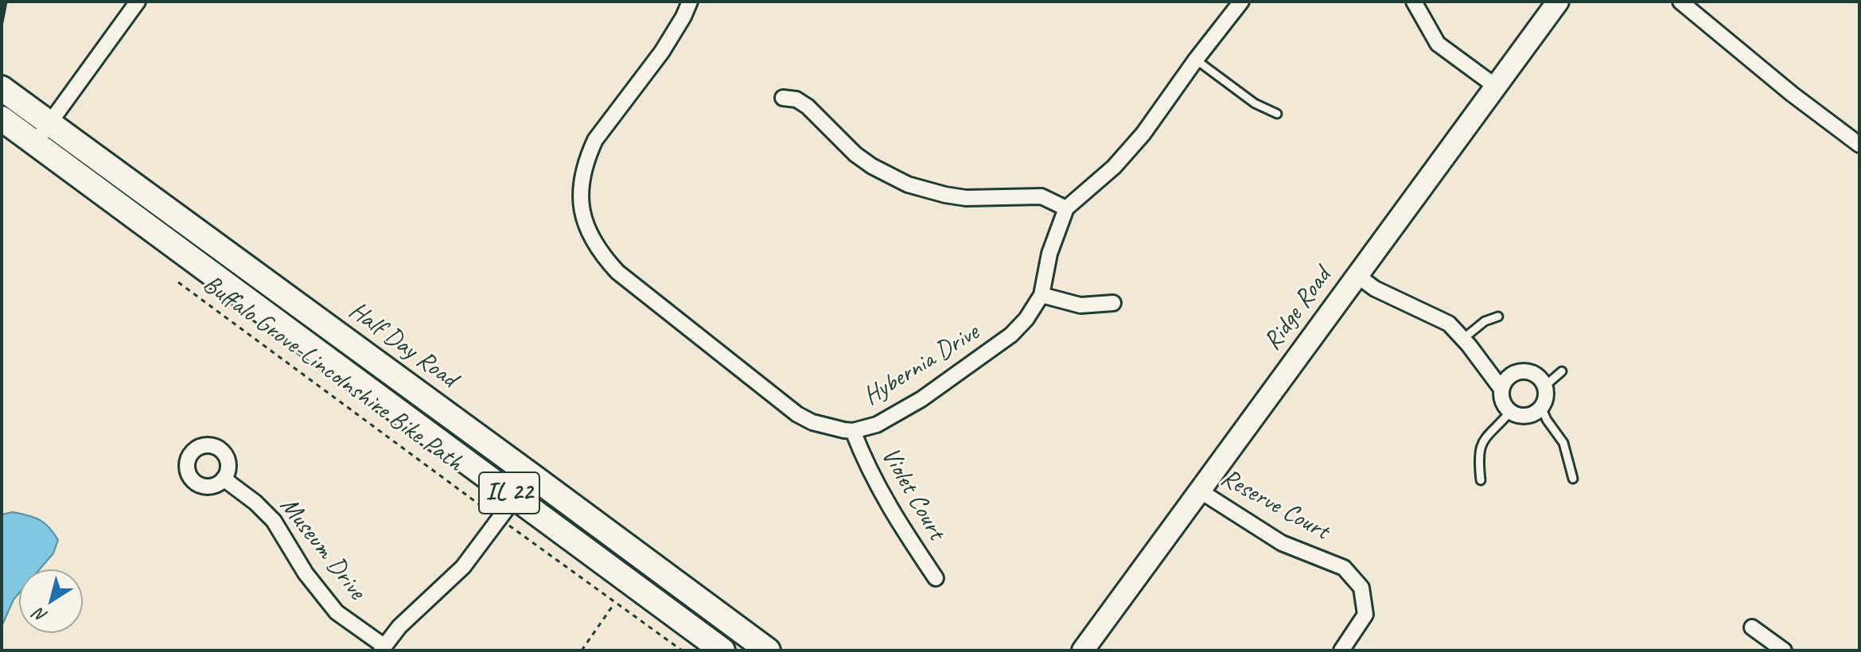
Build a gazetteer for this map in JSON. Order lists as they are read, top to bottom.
{
  "streets": {
    "main road": ["Half Day Road", "IL 22"],
    "street": [
      "Ridge Road",
      "Hybernia Drive",
      "Violet Court",
      "Reserve Court",
      "Museum Drive"
    ],
    "path": ["Buffalo Grove-Lincolnshire Bike Path"]
  },
  "crossings": [
    ["Ridge Road", "Reserve Court"],
    ["Hybernia Drive", "Violet Court"]
  ],
  "north": "bottom left"
}
